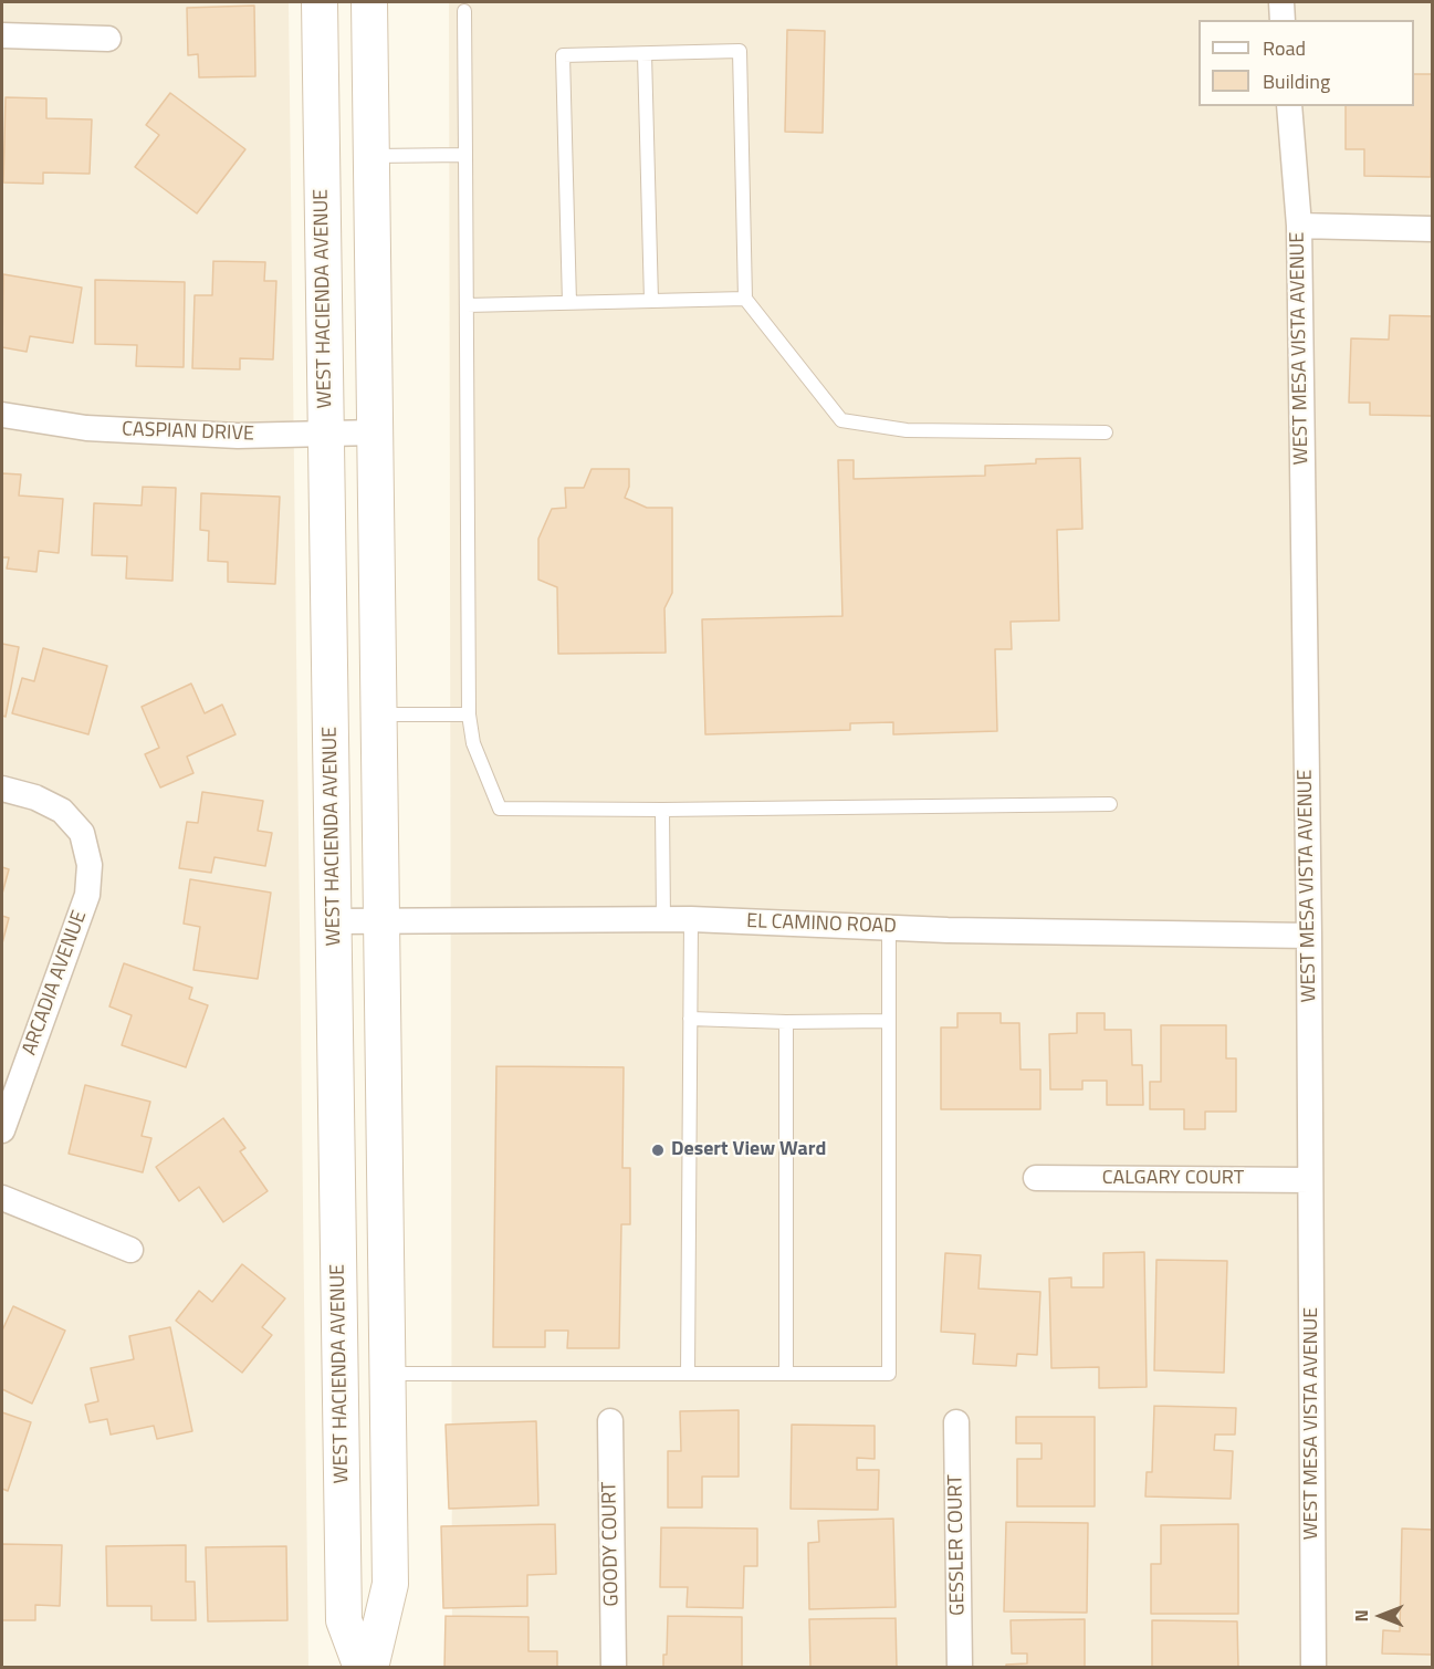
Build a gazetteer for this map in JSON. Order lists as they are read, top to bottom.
{
  "streets": {
    "main road": ["WEST HACIENDA AVENUE"],
    "street": [
      "WEST MESA VISTA AVENUE",
      "CASPIAN DRIVE",
      "EL CAMINO ROAD",
      "ARCADIA AVENUE",
      "CALGARY COURT",
      "GOODY COURT",
      "GESSLER COURT"
    ]
  },
  "crossings": [
    ["WEST HACIENDA AVENUE", "CASPIAN DRIVE"],
    ["WEST HACIENDA AVENUE", "EL CAMINO ROAD"],
    ["WEST MESA VISTA AVENUE", "EL CAMINO ROAD"],
    ["WEST MESA VISTA AVENUE", "CALGARY COURT"]
  ],
  "places": ["Desert View Ward"],
  "legend": ["Road", "Building"],
  "north": "left"
}
